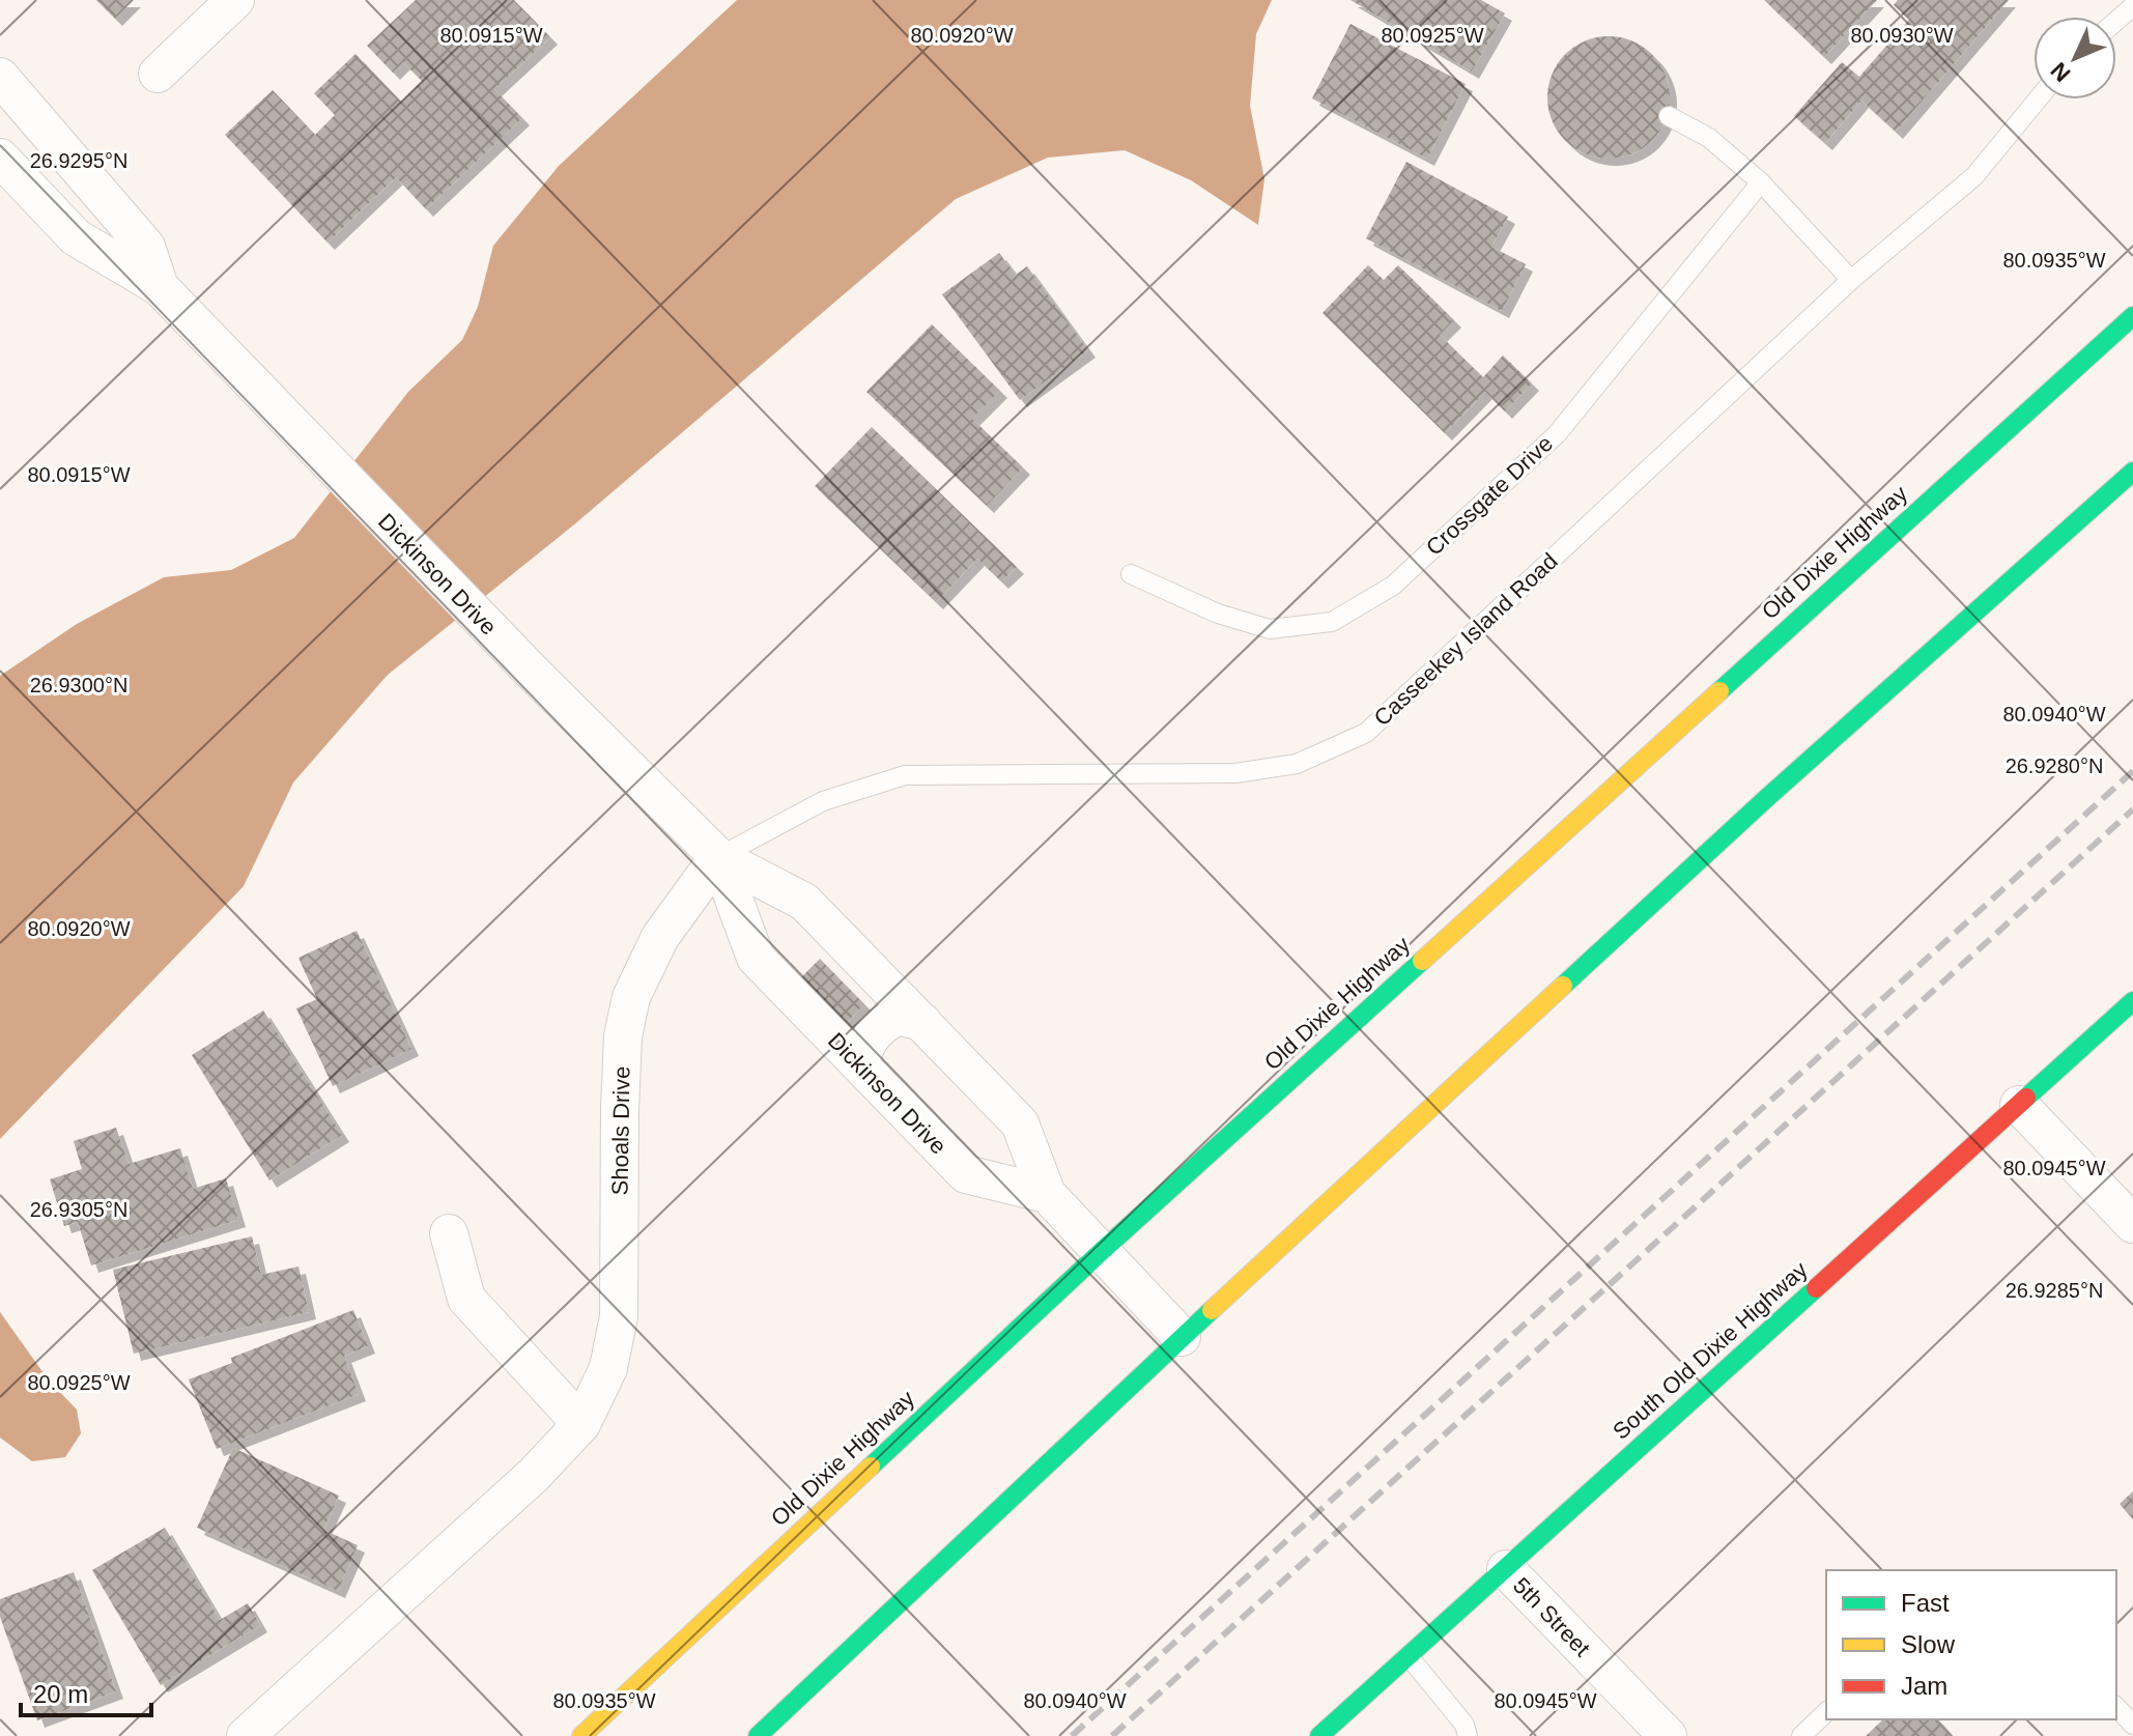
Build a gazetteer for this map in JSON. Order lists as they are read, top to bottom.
{
  "streets": {
    "main road": ["Old Dixie Highway", "South Old Dixie Highway"],
    "street": ["Dickinson Drive", "Shoals Drive", "5th Street"],
    "lane": ["Crossgate Drive", "Casseekey Island Road"]
  },
  "crossings": [
    ["Old Dixie Highway", "Dickinson Drive"],
    ["Dickinson Drive", "Casseekey Island Road"],
    ["Dickinson Drive", "Shoals Drive"],
    ["Casseekey Island Road", "Shoals Drive"],
    ["South Old Dixie Highway", "5th Street"]
  ],
  "legend": ["Fast", "Slow", "Jam"],
  "scale_bar": "20 m",
  "north": "bottom left",
  "coordinates": [
    "80.0915°W",
    "80.0920°W",
    "80.0925°W",
    "80.0930°W",
    "26.9295°N",
    "80.0935°W",
    "26.9300°N",
    "80.0940°W",
    "26.9280°N",
    "80.0945°W",
    "26.9305°N",
    "26.9285°N"
  ]
}
